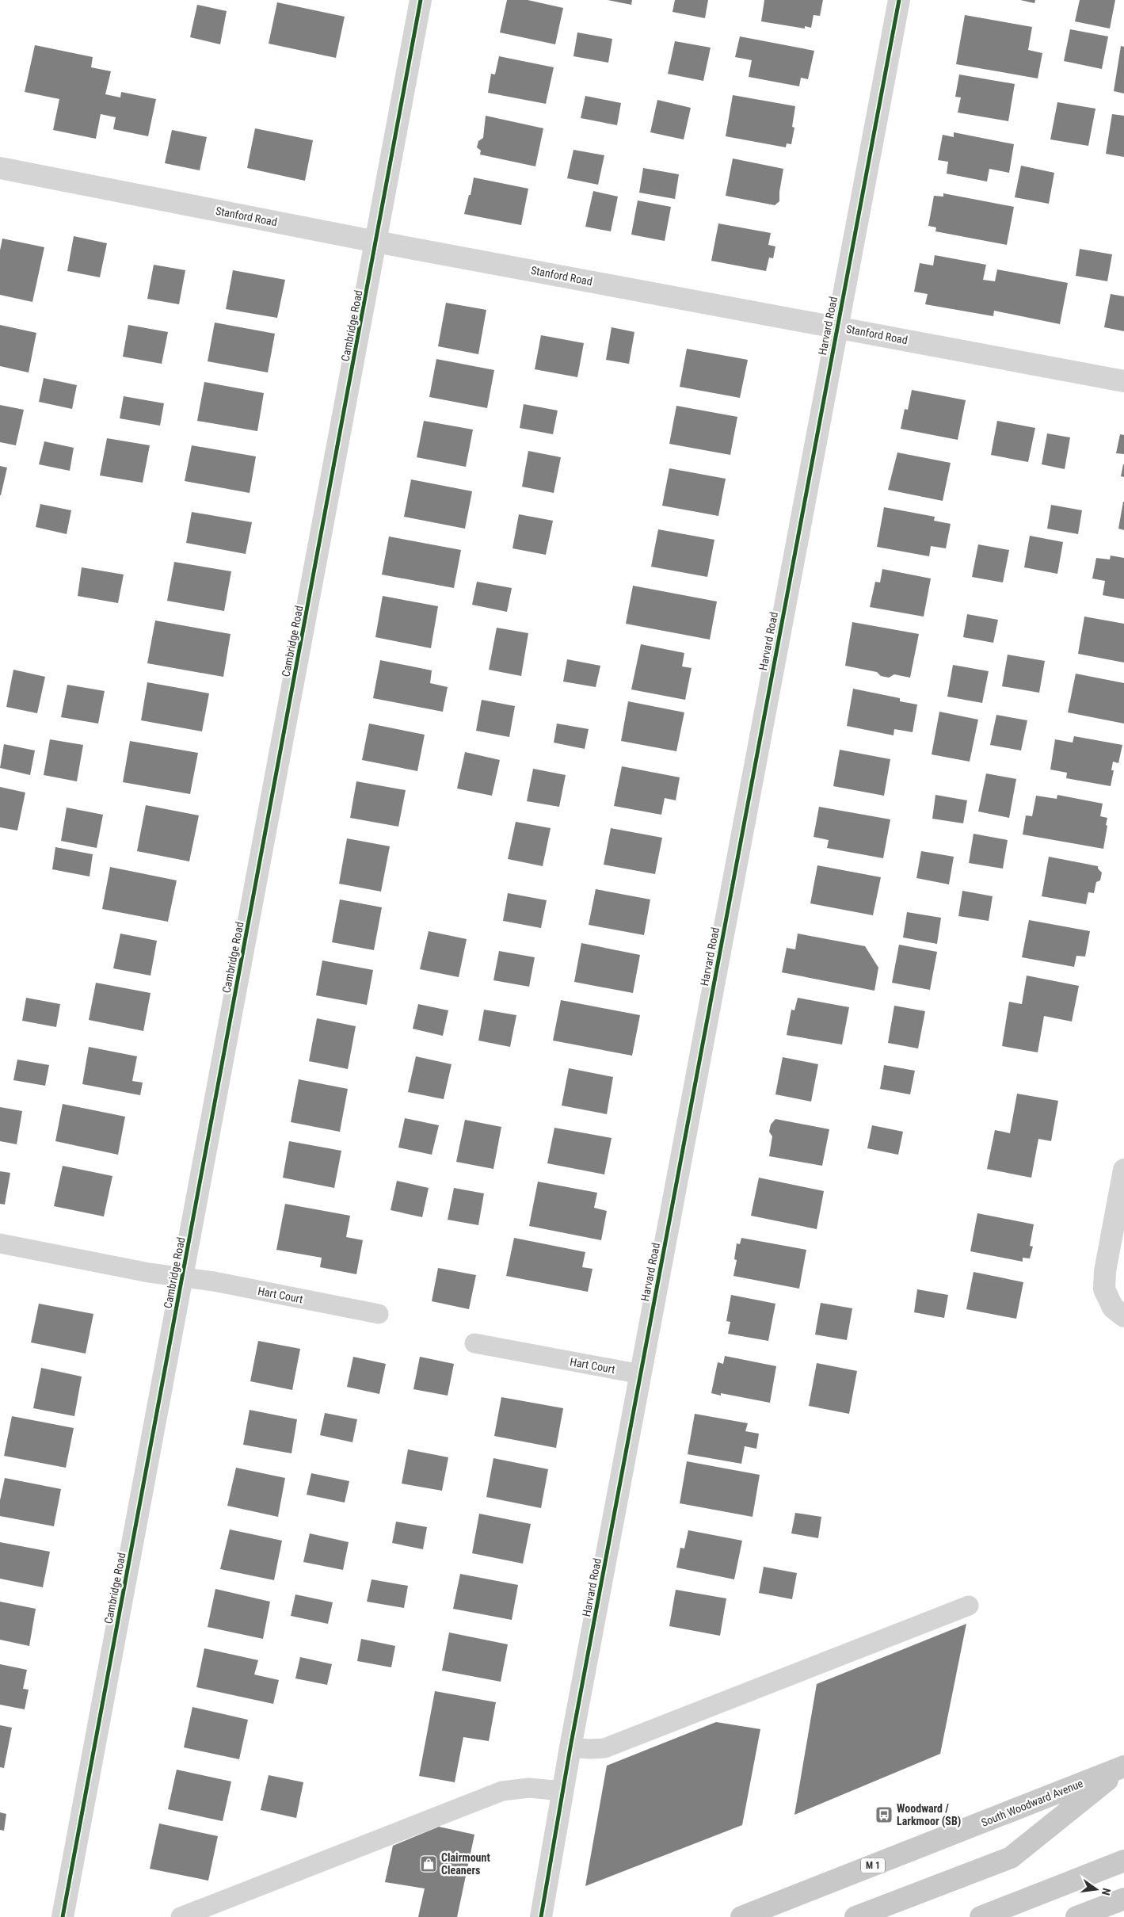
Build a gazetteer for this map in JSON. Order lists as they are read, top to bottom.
{
  "streets": {
    "main road": ["South Woodward Avenue", "M 1"],
    "street": ["Stanford Road", "Cambridge Road", "Harvard Road"],
    "lane": ["Hart Court"]
  },
  "crossings": [
    ["Stanford Road", "Cambridge Road"],
    ["Stanford Road", "Harvard Road"],
    ["Cambridge Road", "Hart Court"],
    ["Harvard Road", "Hart Court"]
  ],
  "places": {
    "bus stop": ["Woodward / Larkmoor (SB)"],
    "shop": ["Clairmount Cleaners"]
  },
  "north": "right"
}
